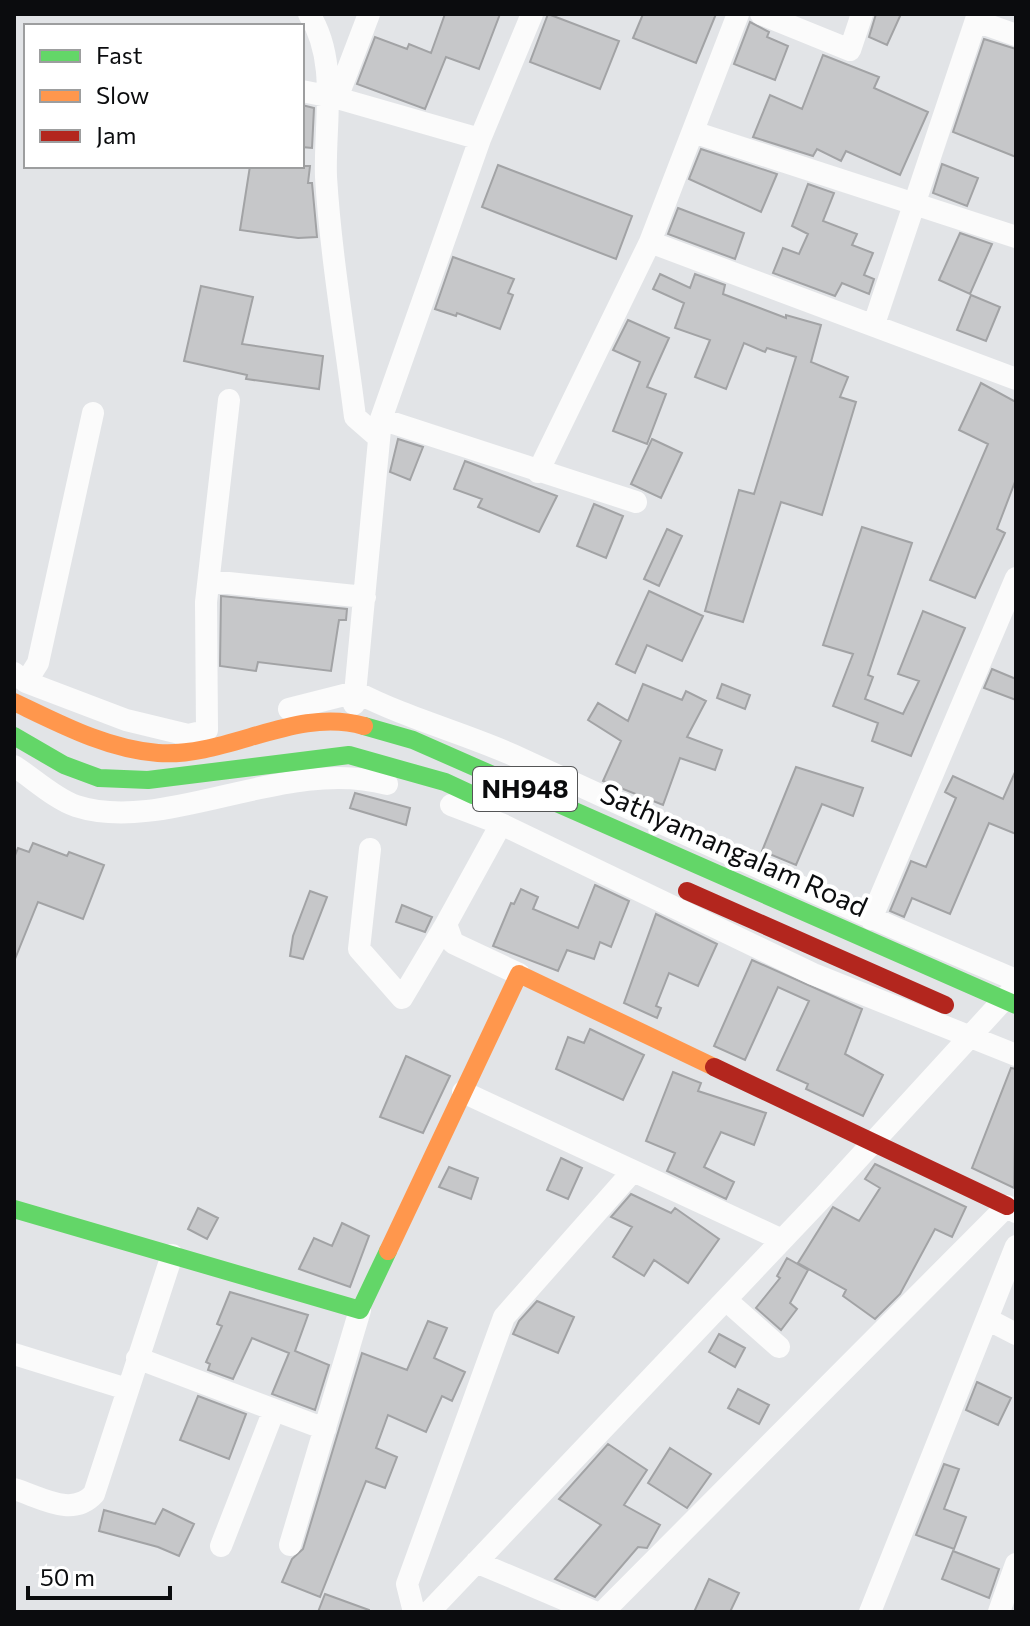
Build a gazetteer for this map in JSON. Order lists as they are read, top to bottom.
{
  "streets": {
    "main road": ["NH948", "Sathyamangalam Road"]
  },
  "legend": ["Fast", "Slow", "Jam"],
  "scale_bar": "50 m"
}
